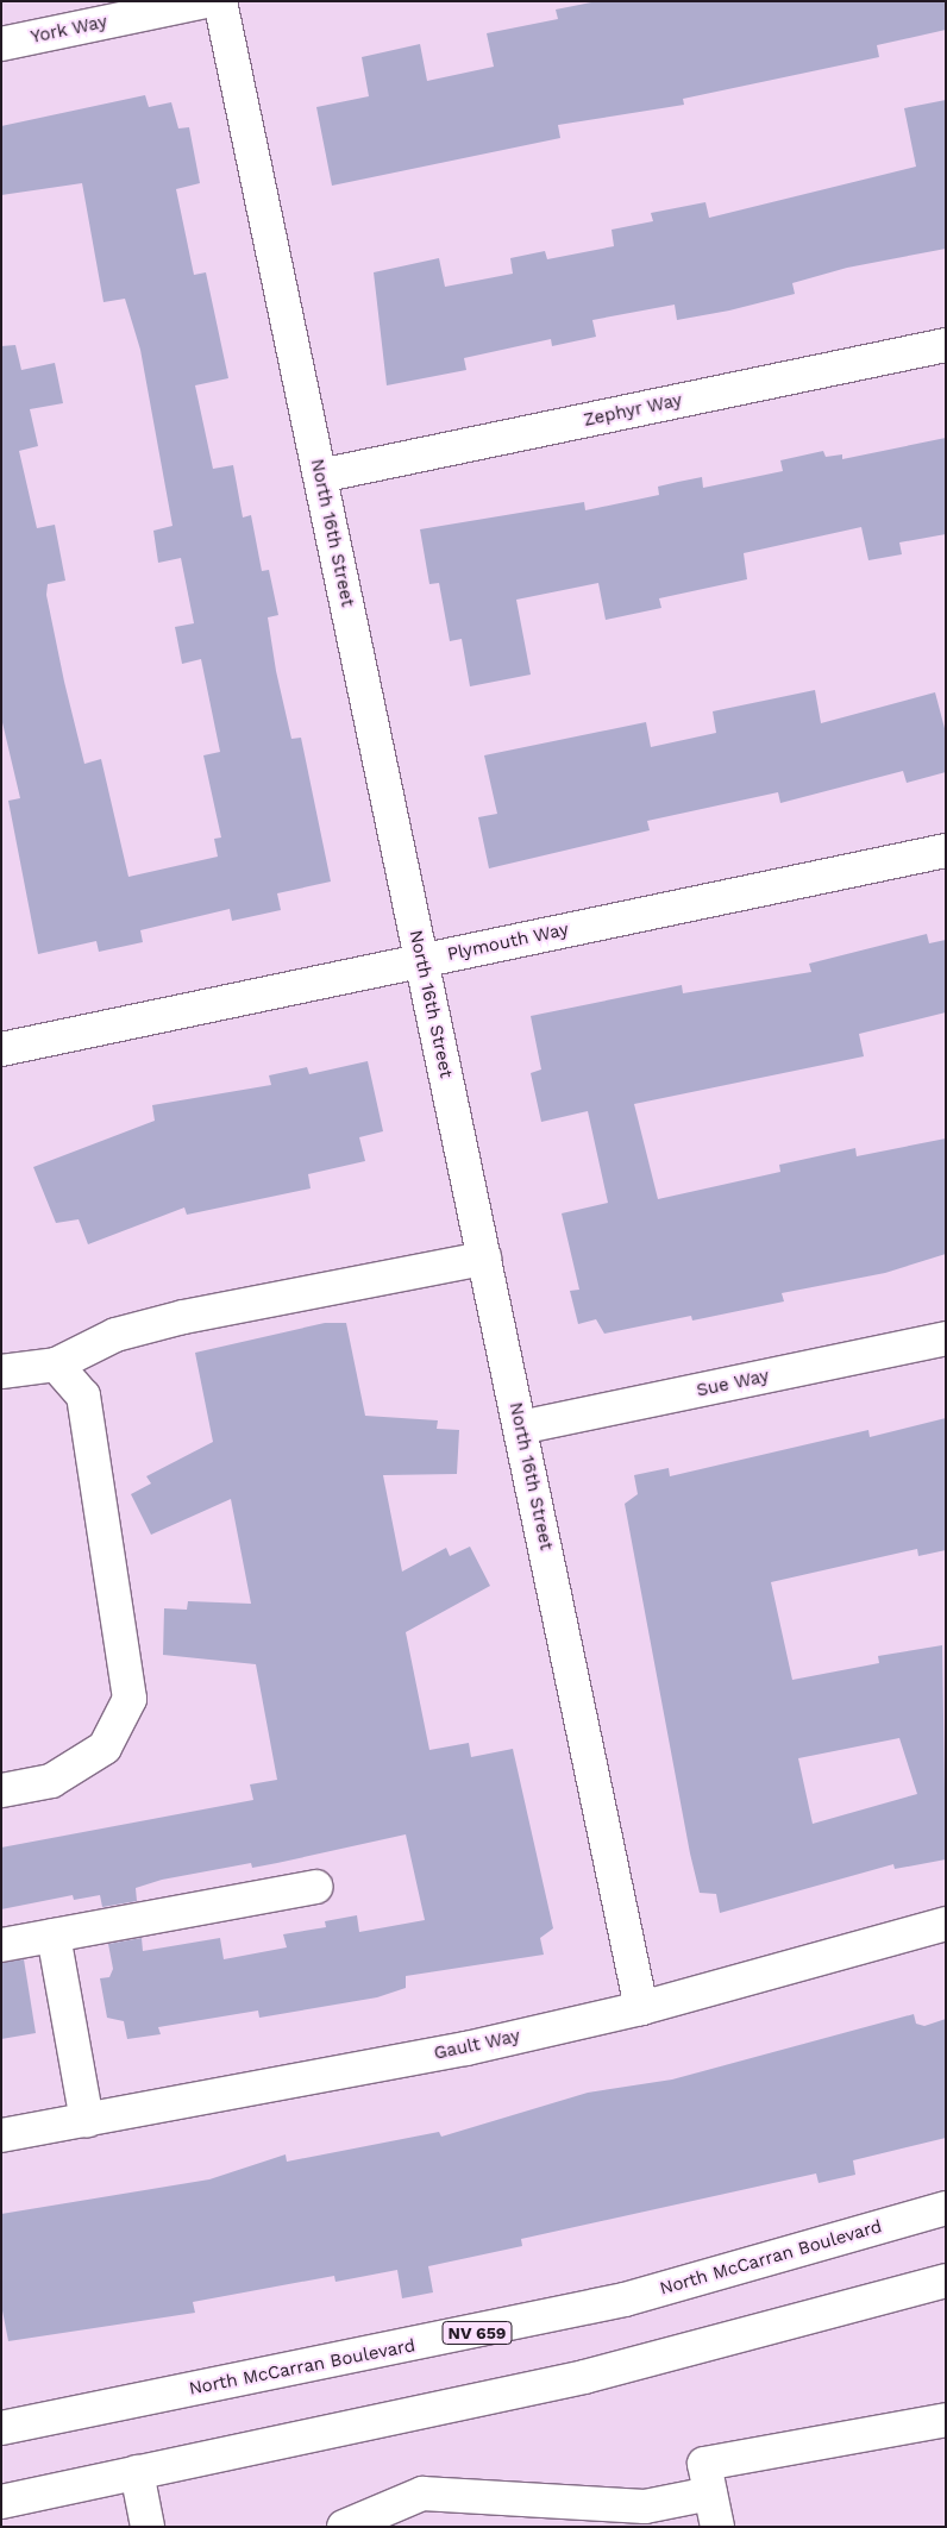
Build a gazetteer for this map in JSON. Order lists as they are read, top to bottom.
{
  "streets": {
    "street": [
      "York Way",
      "Zephyr Way",
      "North 16th Street",
      "Plymouth Way",
      "Sue Way",
      "Gault Way",
      "North McCarran Boulevard",
      "NV 659"
    ]
  },
  "crossings": [
    ["Zephyr Way", "North 16th Street"],
    ["North 16th Street", "Plymouth Way"],
    ["North 16th Street", "Sue Way"],
    ["North 16th Street", "Gault Way"]
  ]
}
